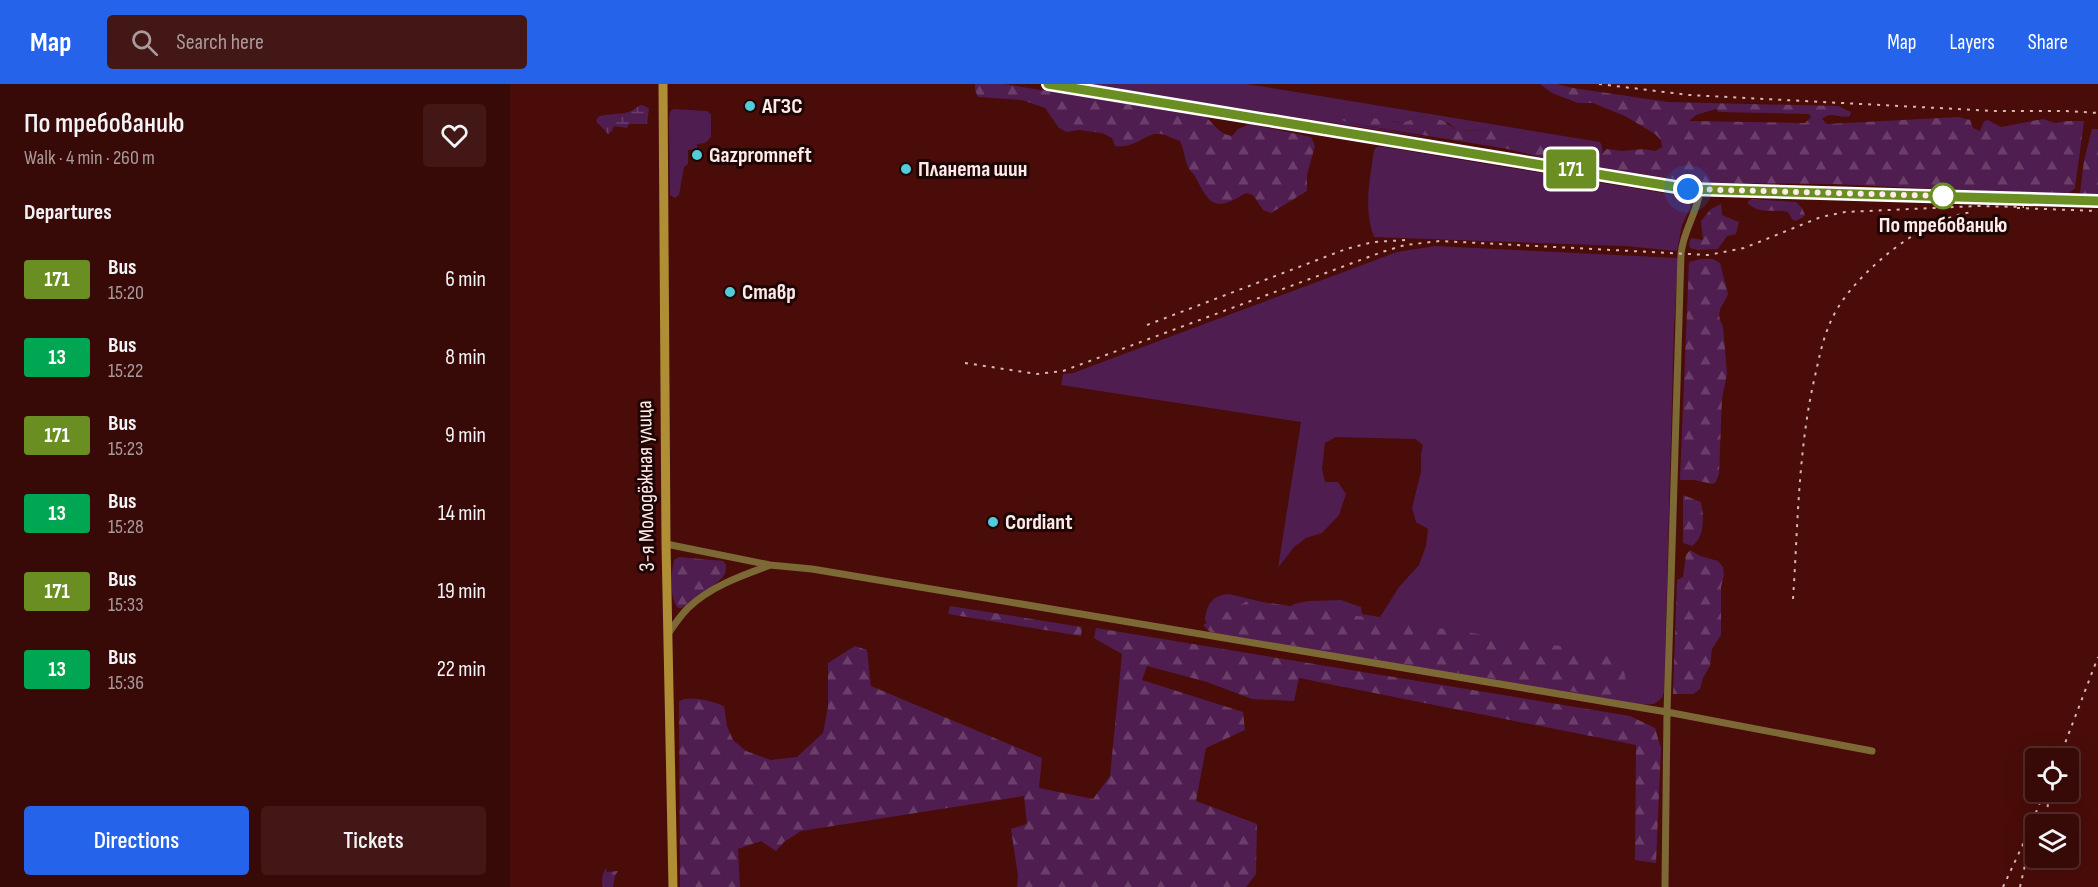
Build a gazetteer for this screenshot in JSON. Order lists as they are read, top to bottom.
{
  "streets": {
    "main road": ["3-я Молодёжная улица"]
  },
  "places": [
    "АГЗС",
    "Gazpromneft",
    "Планета шин",
    "По требованию",
    "Ставр",
    "Cordiant"
  ],
  "lines": ["bus line 171"],
  "page": {
    "header": "Map",
    "search": "Search here",
    "nav": ["Map", "Layers", "Share"],
    "heading": [
      ["По требованию", "Walk · 4 min · 260 m"],
      "Departures"
    ],
    "on_map": "171",
    "list": [
      {
        "mark": "171",
        "name": "Bus",
        "note": "15:20",
        "value": "6 min"
      },
      {
        "mark": "13",
        "name": "Bus",
        "note": "15:22",
        "value": "8 min"
      },
      {
        "mark": "171",
        "name": "Bus",
        "note": "15:23",
        "value": "9 min"
      },
      {
        "mark": "13",
        "name": "Bus",
        "note": "15:28",
        "value": "14 min"
      },
      {
        "mark": "171",
        "name": "Bus",
        "note": "15:33",
        "value": "19 min"
      },
      {
        "mark": "13",
        "name": "Bus",
        "note": "15:36",
        "value": "22 min"
      }
    ],
    "buttons": ["Directions", "Tickets"]
  }
}
